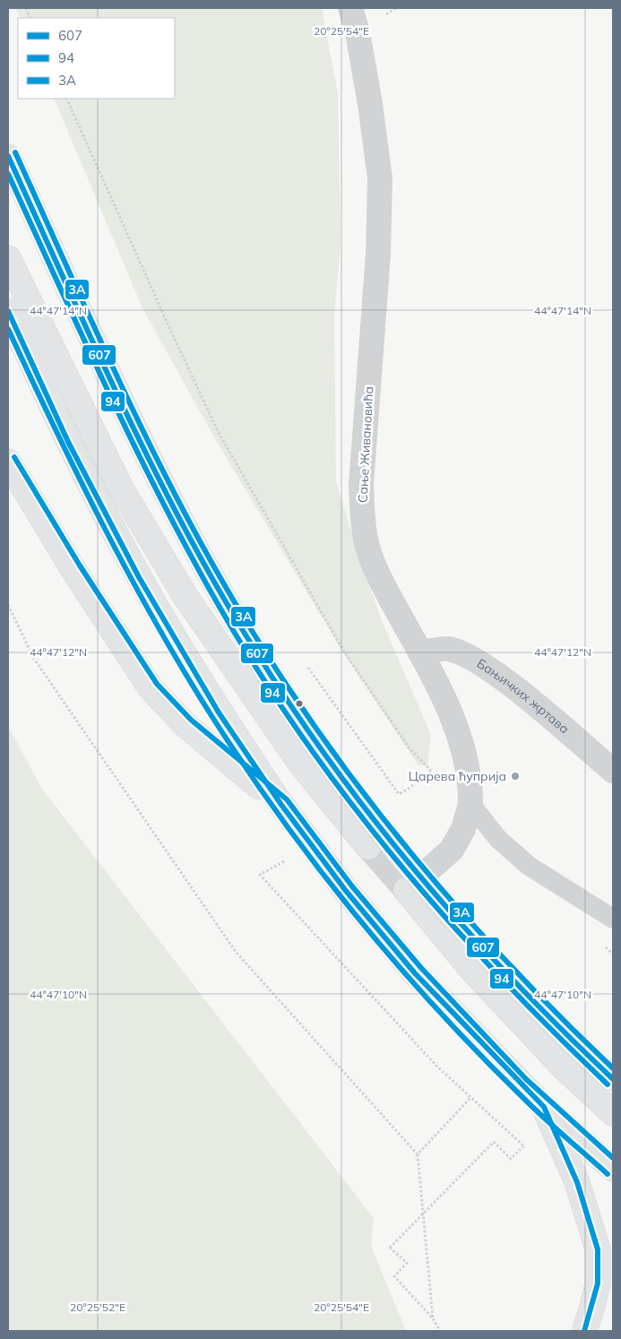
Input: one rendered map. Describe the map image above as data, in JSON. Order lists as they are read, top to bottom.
{
  "streets": {
    "street": ["Сање Живановића", "Бањичких жртава"]
  },
  "crossings": [
    ["Сање Живановића", "Бањичких жртава"]
  ],
  "places": ["Царева ћуприја"],
  "lines": ["transit line 3A", "transit line 607", "transit line 94"],
  "legend": ["607", "94", "3A"],
  "coordinates": [
    "20°25'54\"E",
    "44°47'14\"N",
    "44°47'12\"N",
    "44°47'10\"N",
    "20°25'52\"E"
  ]
}
